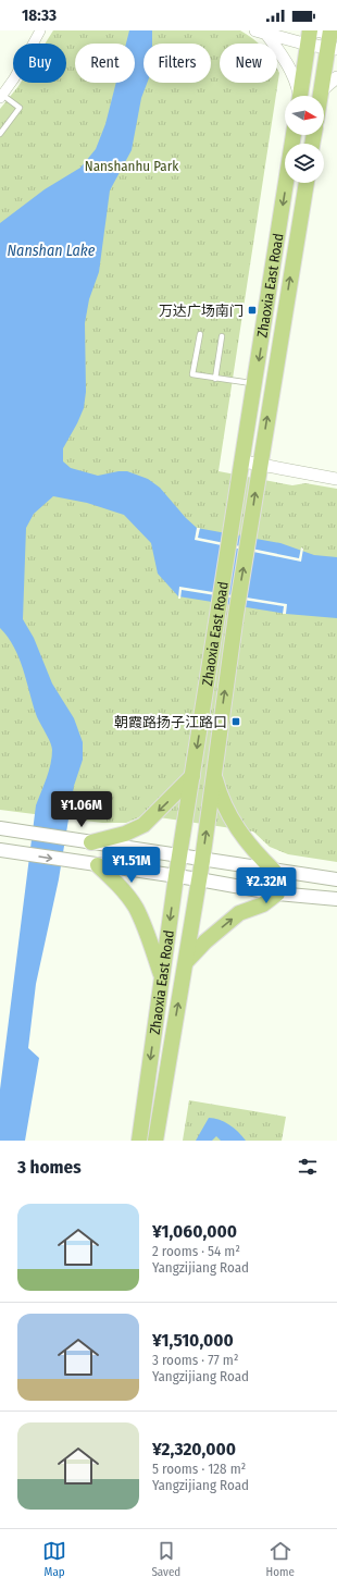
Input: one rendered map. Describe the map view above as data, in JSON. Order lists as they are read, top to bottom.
{
  "streets": {
    "main road": ["Zhaoxia East Road"]
  },
  "water": ["Nanshan Lake"],
  "parks": ["Nanshanhu Park"],
  "places": {
    "transit": ["万达广场南门", "朝霞路扬子江路口"]
  },
  "north": "right",
  "page": {
    "status": "18:33",
    "chip": [
      "Buy",
      "Rent",
      "Filters",
      "New"
    ],
    "price": ["¥1.06M", "¥1.51M", "¥2.32M"],
    "heading": "3 homes",
    "list": [
      {
        "name": "¥1,060,000",
        "note": "2 rooms · 54 m² · Yangzijiang Road"
      },
      {
        "name": "¥1,510,000",
        "note": "3 rooms · 77 m² · Yangzijiang Road"
      },
      {
        "name": "¥2,320,000",
        "note": "5 rooms · 128 m² · Yangzijiang Road"
      }
    ],
    "tabs": ["Map", "Saved", "Home"]
  }
}
